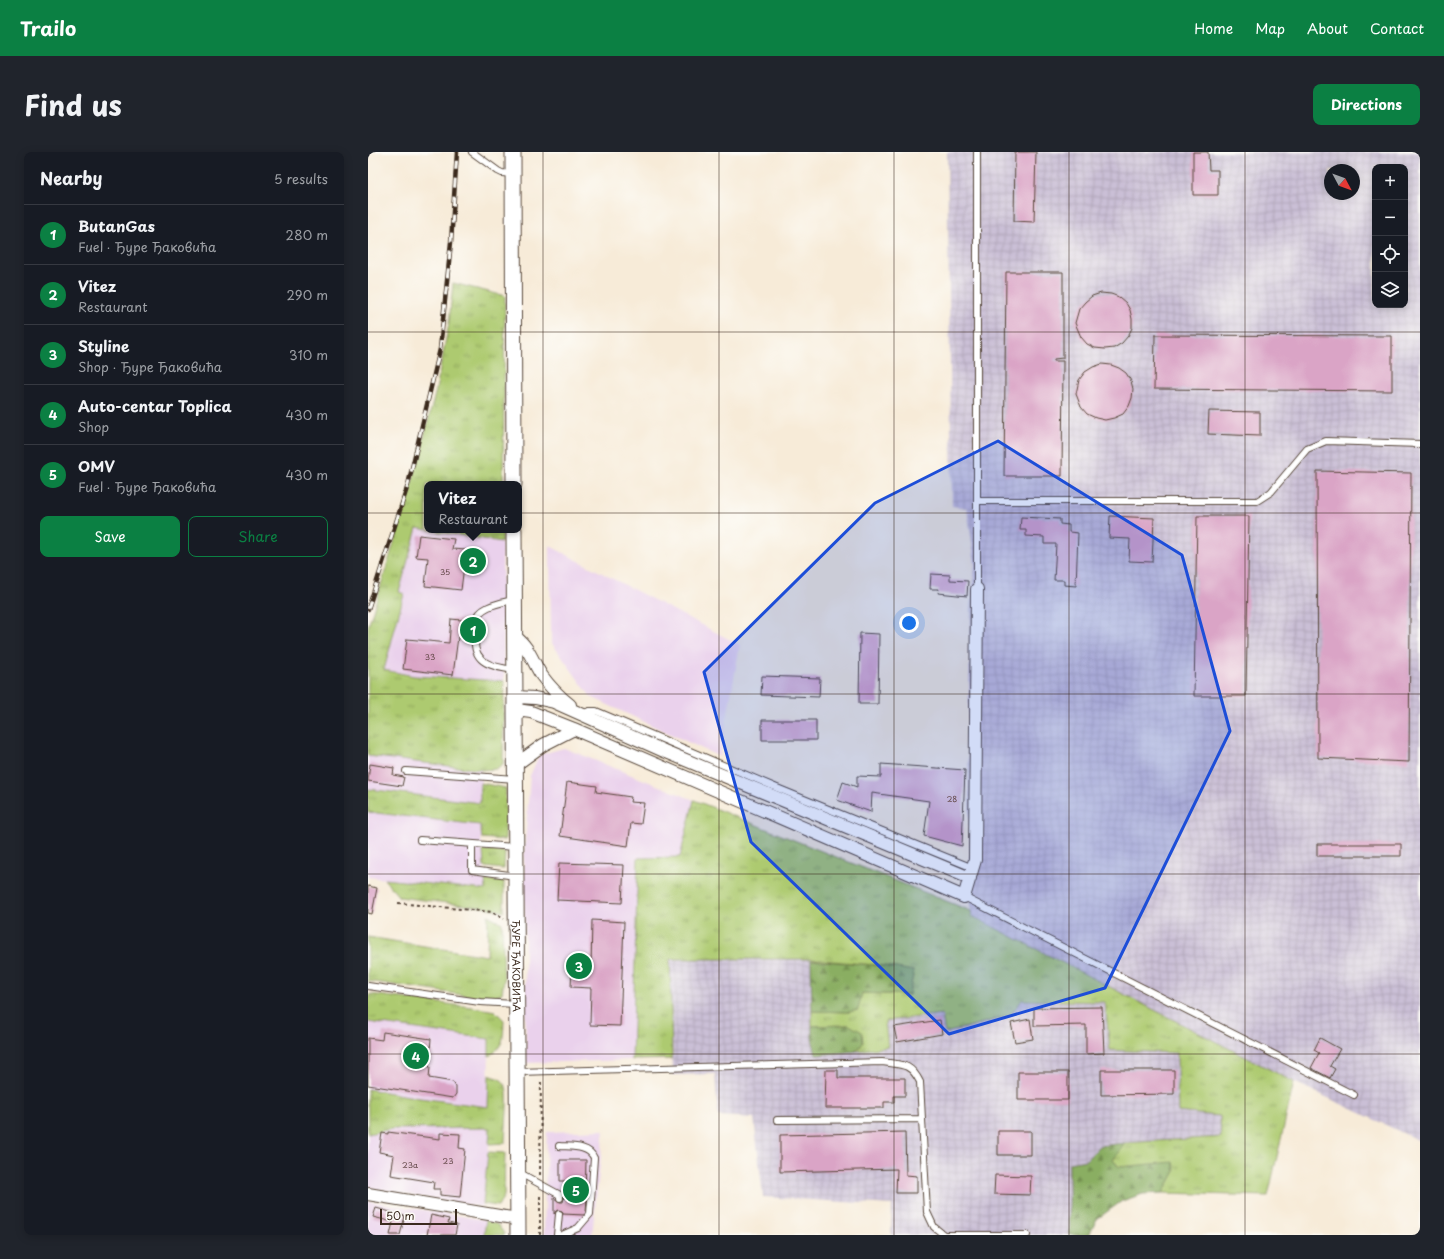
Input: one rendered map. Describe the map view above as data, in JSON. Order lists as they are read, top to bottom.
{
  "streets": {
    "street": ["ЂУРЕ ЂАКОВИЋА"]
  },
  "house_numbers": [
    "35",
    "33",
    "28",
    "23",
    "23a"
  ],
  "scale_bar": "50 m",
  "north": "bottom right",
  "page": {
    "header": "Trailo",
    "nav": [
      "Home",
      "Map",
      "About",
      "Contact"
    ],
    "title": "Find us",
    "buttons": [
      "Directions",
      ["Save", "Share"]
    ],
    "heading": ["Nearby", "5 results"],
    "map_buttons": ["+", "−"],
    "list": [
      {
        "mark": "1",
        "name": "ButanGas",
        "note": "Fuel · Ђуре Ђаковића",
        "value": "280 m"
      },
      {
        "mark": "2",
        "name": "Vitez",
        "note": "Restaurant",
        "value": "290 m"
      },
      {
        "mark": "3",
        "name": "Styline",
        "note": "Shop · Ђуре Ђаковића",
        "value": "310 m"
      },
      {
        "mark": "4",
        "name": "Auto-centar Toplica",
        "note": "Shop",
        "value": "430 m"
      },
      {
        "mark": "5",
        "name": "OMV",
        "note": "Fuel · Ђуре Ђаковића",
        "value": "430 m"
      }
    ],
    "popup": ["Vitez", "Restaurant"],
    "pins": [
      "2",
      "1",
      "3",
      "4",
      "5"
    ],
    "scale": "50 m"
  }
}
